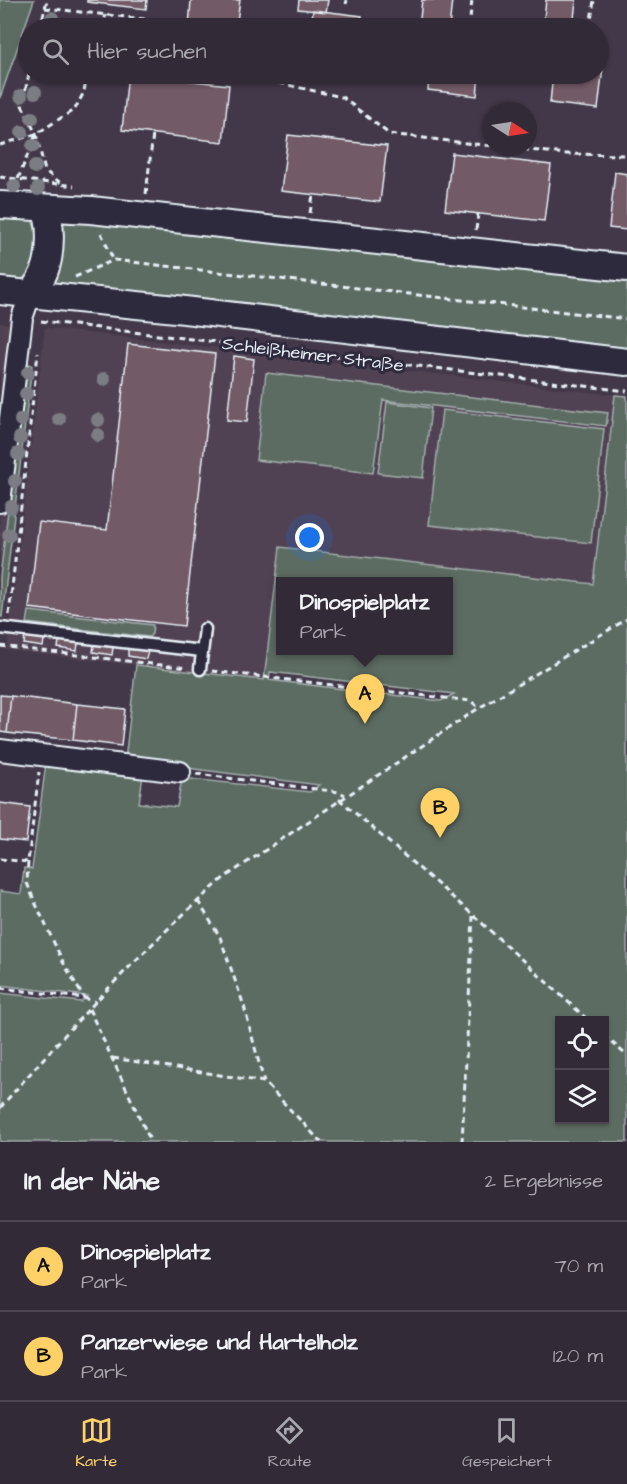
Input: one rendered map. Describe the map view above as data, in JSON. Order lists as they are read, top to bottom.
{
  "streets": {
    "street": ["Schleißheimer Straße"]
  },
  "north": "right",
  "page": {
    "search": "Hier suchen",
    "popup": ["Dinospielplatz", "Park"],
    "pins": ["A", "B"],
    "heading": ["In der Nähe", "2 Ergebnisse"],
    "list": [
      {
        "mark": "A",
        "name": "Dinospielplatz",
        "note": "Park",
        "value": "70 m"
      },
      {
        "mark": "B",
        "name": "Panzerwiese und Hartelholz",
        "note": "Park",
        "value": "120 m"
      }
    ],
    "nav": ["Karte", "Route", "Gespeichert"]
  }
}
